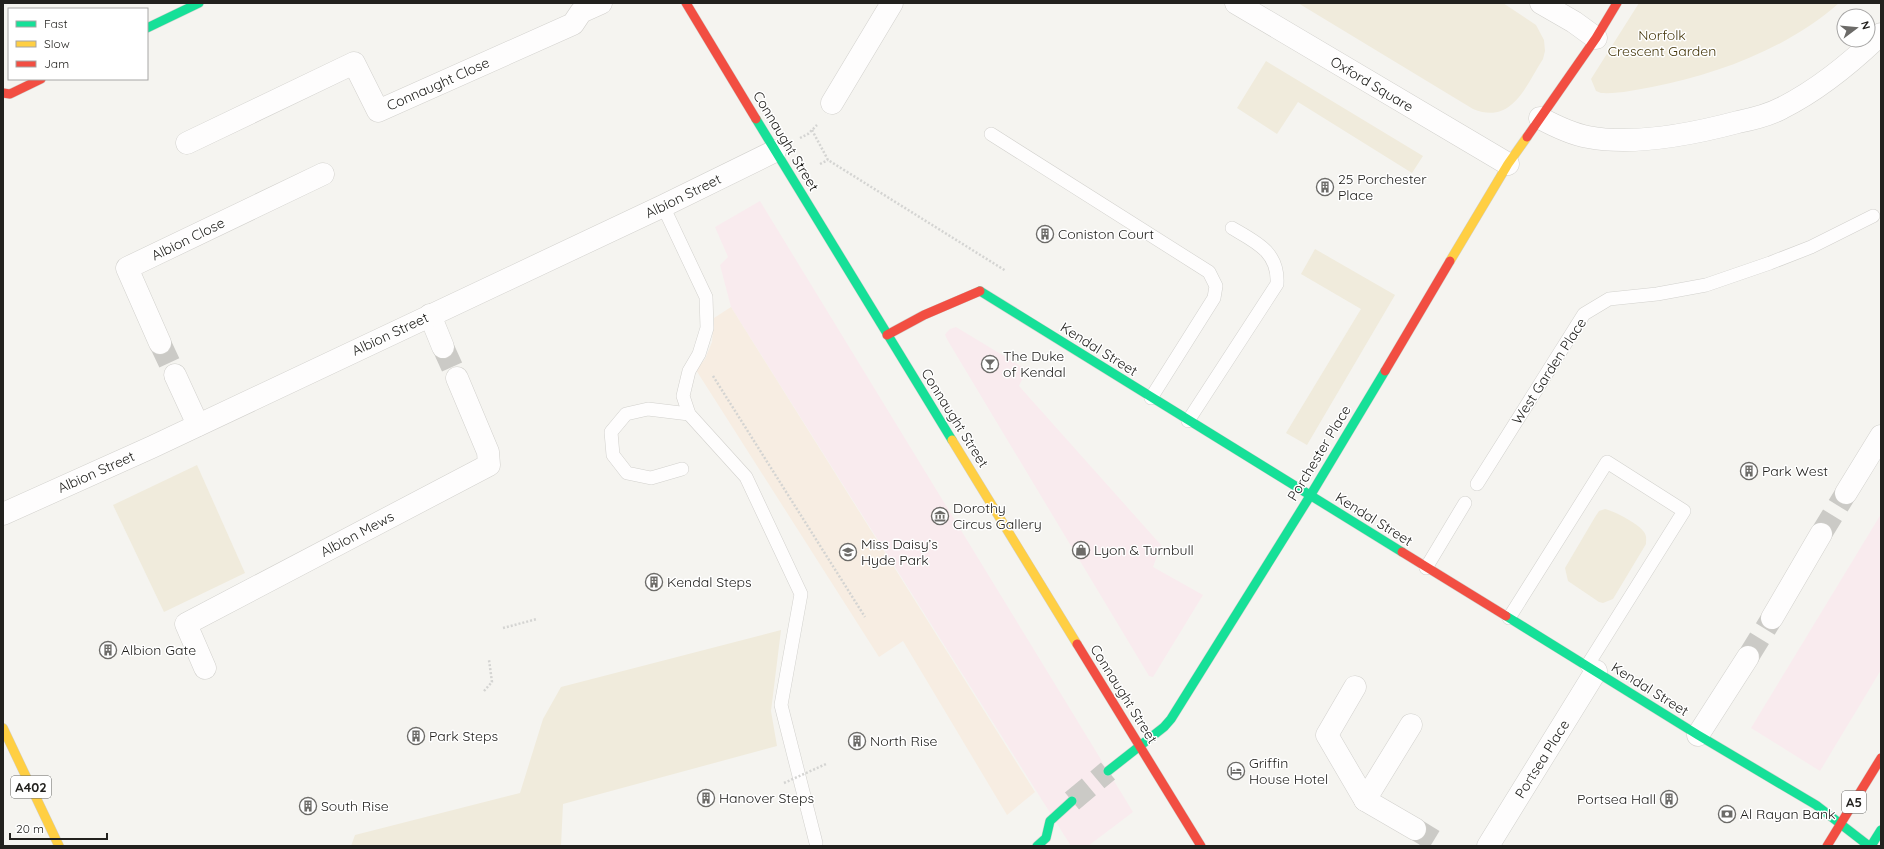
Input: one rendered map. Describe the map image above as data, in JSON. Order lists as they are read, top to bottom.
{
  "streets": {
    "main road": [
      "Connaught Street",
      "Kendal Street",
      "Porchester Place",
      "A402",
      "A5"
    ],
    "street": [
      "Connaught Close",
      "Oxford Square",
      "Albion Street",
      "Albion Close",
      "Albion Mews",
      "Portsea Place"
    ],
    "lane": ["West Garden Place"]
  },
  "crossings": [
    ["Oxford Square", "Porchester Place"],
    ["Connaught Street", "Albion Street"],
    ["Connaught Street", "Kendal Street"],
    ["Connaught Street", "Porchester Place"],
    ["Kendal Street", "Porchester Place"],
    ["Kendal Street", "Portsea Place"],
    ["Kendal Street", "A5"]
  ],
  "parks": ["Norfolk Crescent Garden"],
  "places": {
    "building": [
      "25 Porchester Place",
      "Coniston Court",
      "Park West",
      "Kendal Steps",
      "Albion Gate",
      "Park Steps",
      "North Rise",
      "Hanover Steps",
      "Portsea Hall",
      "South Rise"
    ],
    "bar": ["The Duke of Kendal"],
    "museum": ["Dorothy Circus Gallery"],
    "shop": ["Lyon & Turnbull"],
    "school or university": ["Miss Daisy’s Hyde Park"],
    "hotel": ["Griffin House Hotel"],
    "bank": ["Al Rayan Bank"]
  },
  "legend": ["Fast", "Slow", "Jam"],
  "scale_bar": "20 m",
  "north": "right"
}
